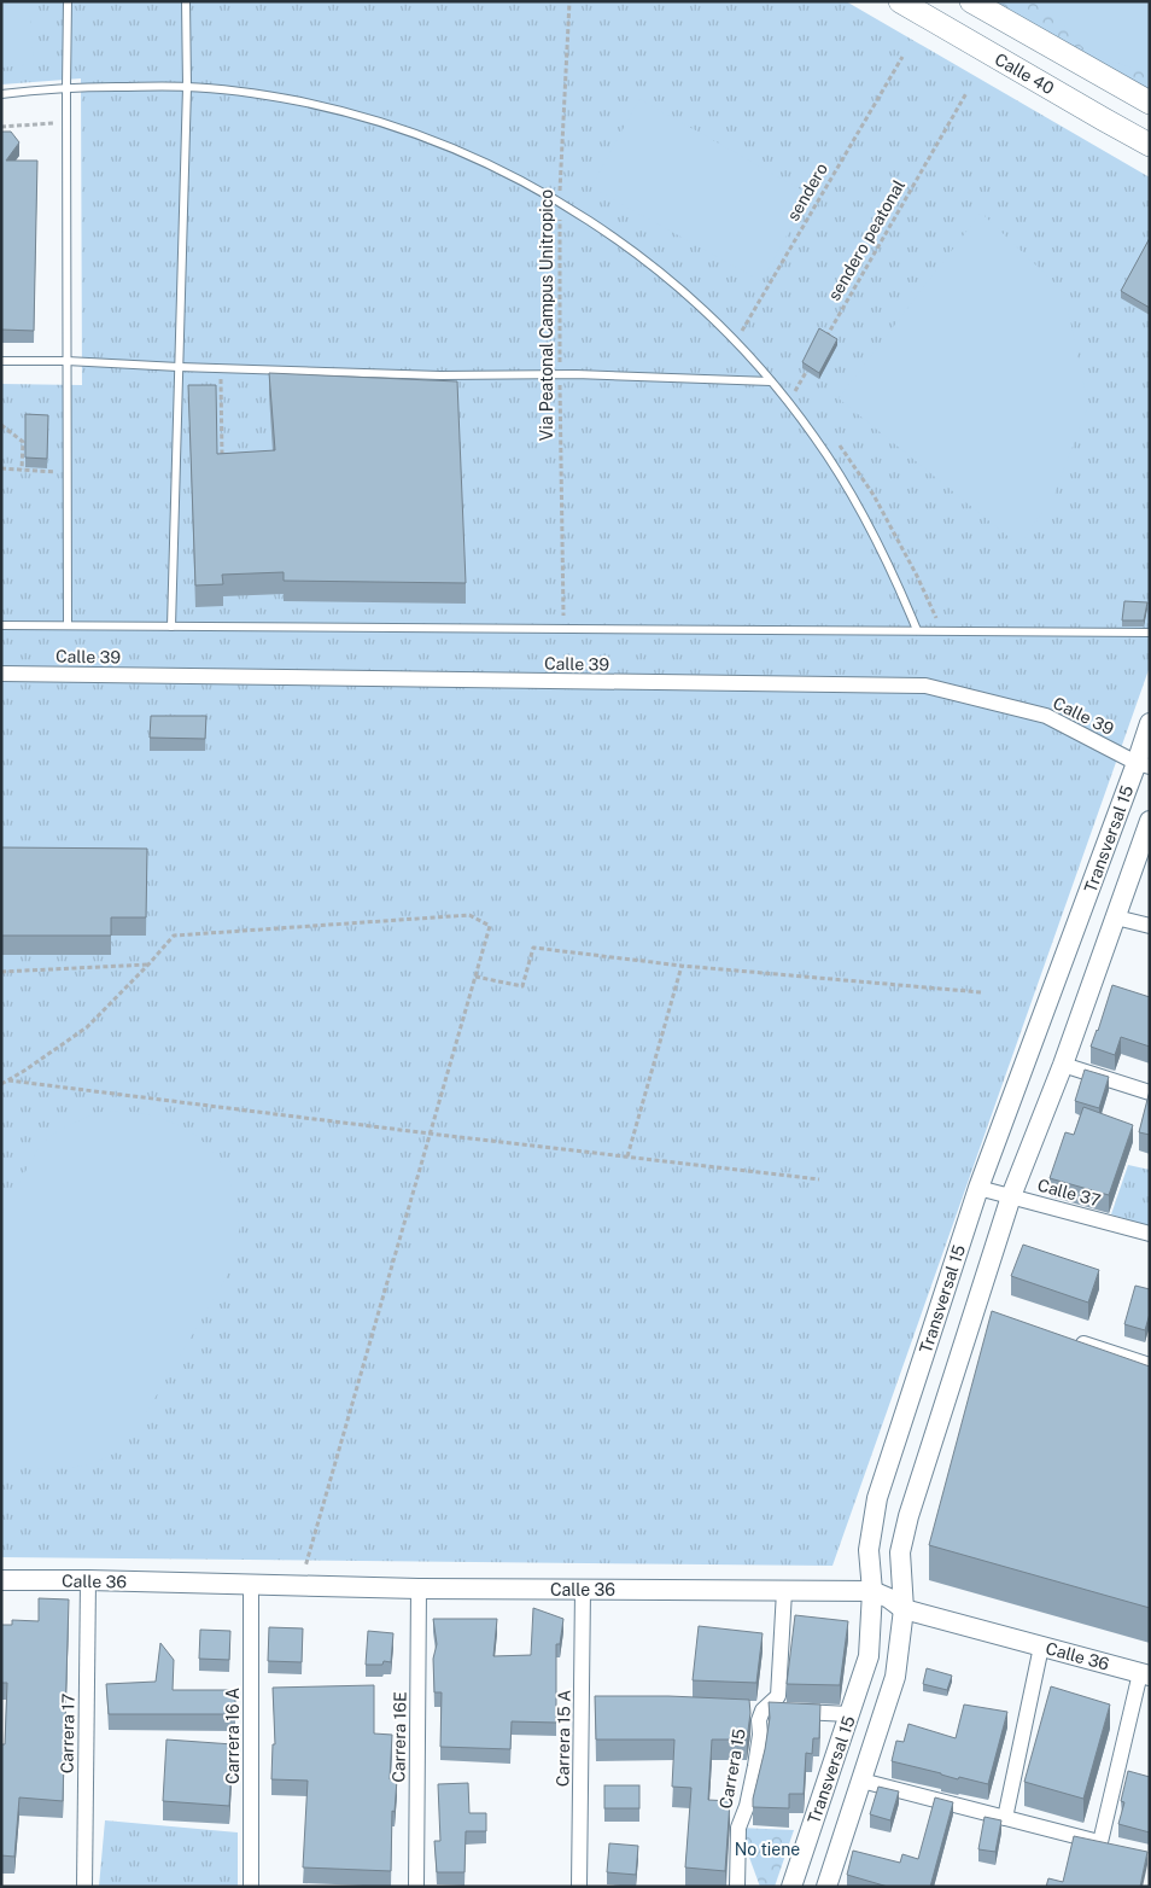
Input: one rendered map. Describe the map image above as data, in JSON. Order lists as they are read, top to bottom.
{
  "streets": {
    "main road": ["Calle 40"],
    "street": [
      "Calle 39",
      "Transversal 15",
      "Calle 37",
      "Calle 36",
      "Carrera 17",
      "Carrera 16 A",
      "Carrera 16E",
      "Carrera 15 A",
      "Carrera 15"
    ],
    "path": ["sendero", "sendero peatonal", "Via Peatonal Campus Unitropico"]
  },
  "crossings": [
    ["Calle 39", "Transversal 15"],
    ["Transversal 15", "Calle 37"],
    ["Transversal 15", "Calle 36"],
    ["Calle 36", "Carrera 17"],
    ["Calle 36", "Carrera 16 A"],
    ["Calle 36", "Carrera 16E"],
    ["Calle 36", "Carrera 15 A"],
    ["Calle 36", "Carrera 15"]
  ],
  "parks": ["No tiene"]
}
